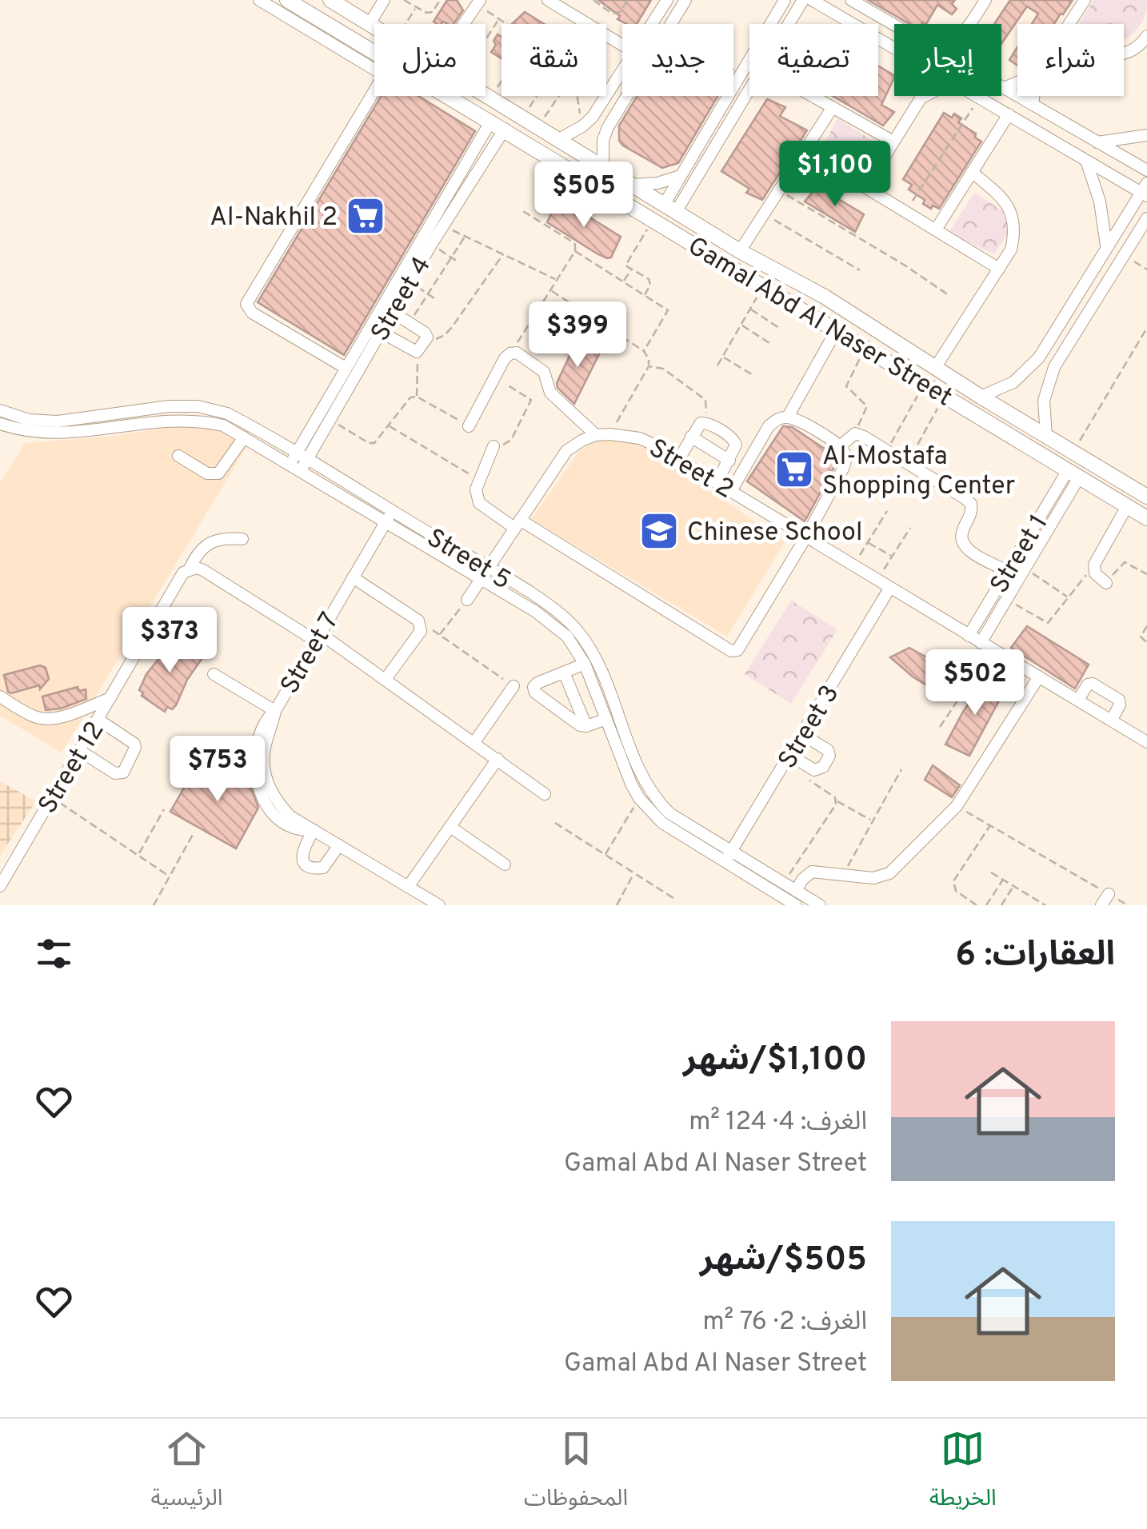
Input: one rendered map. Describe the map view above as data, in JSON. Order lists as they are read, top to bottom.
{
  "streets": {
    "main road": ["Gamal Abd Al Naser Street"],
    "street": [
      "Street 4",
      "Street 2",
      "Street 1",
      "Street 5",
      "Street 7",
      "Street 3",
      "Street 12"
    ]
  },
  "crossings": [
    ["Street 4", "Gamal Abd Al Naser Street"],
    ["Street 4", "Street 5"],
    ["Gamal Abd Al Naser Street", "Street 1"],
    ["Street 2", "Street 1"],
    ["Street 2", "Street 5"],
    ["Street 2", "Street 3"],
    ["Street 5", "Street 7"],
    ["Street 5", "Street 3"]
  ],
  "places": {
    "supermarket": ["Al-Nakhil 2", "Al-Mostafa Shopping Center"],
    "school or university": ["Chinese School"]
  },
  "page": {
    "chip": [
      "شراء",
      "إيجار",
      "تصفية",
      "جديد",
      "شقة",
      "منزل"
    ],
    "price": [
      "$1,100",
      "$505",
      "$399",
      "$373",
      "$502",
      "$753"
    ],
    "heading": "العقارات: 6",
    "list": [
      {
        "name": "$1,100/شهر",
        "note": "الغرف: 4 · 124 m² · Gamal Abd Al Naser Street"
      },
      {
        "name": "$505/شهر",
        "note": "الغرف: 2 · 76 m² · Gamal Abd Al Naser Street"
      }
    ],
    "tabs": ["الخريطة", "المحفوظات", "الرئيسية"]
  }
}
